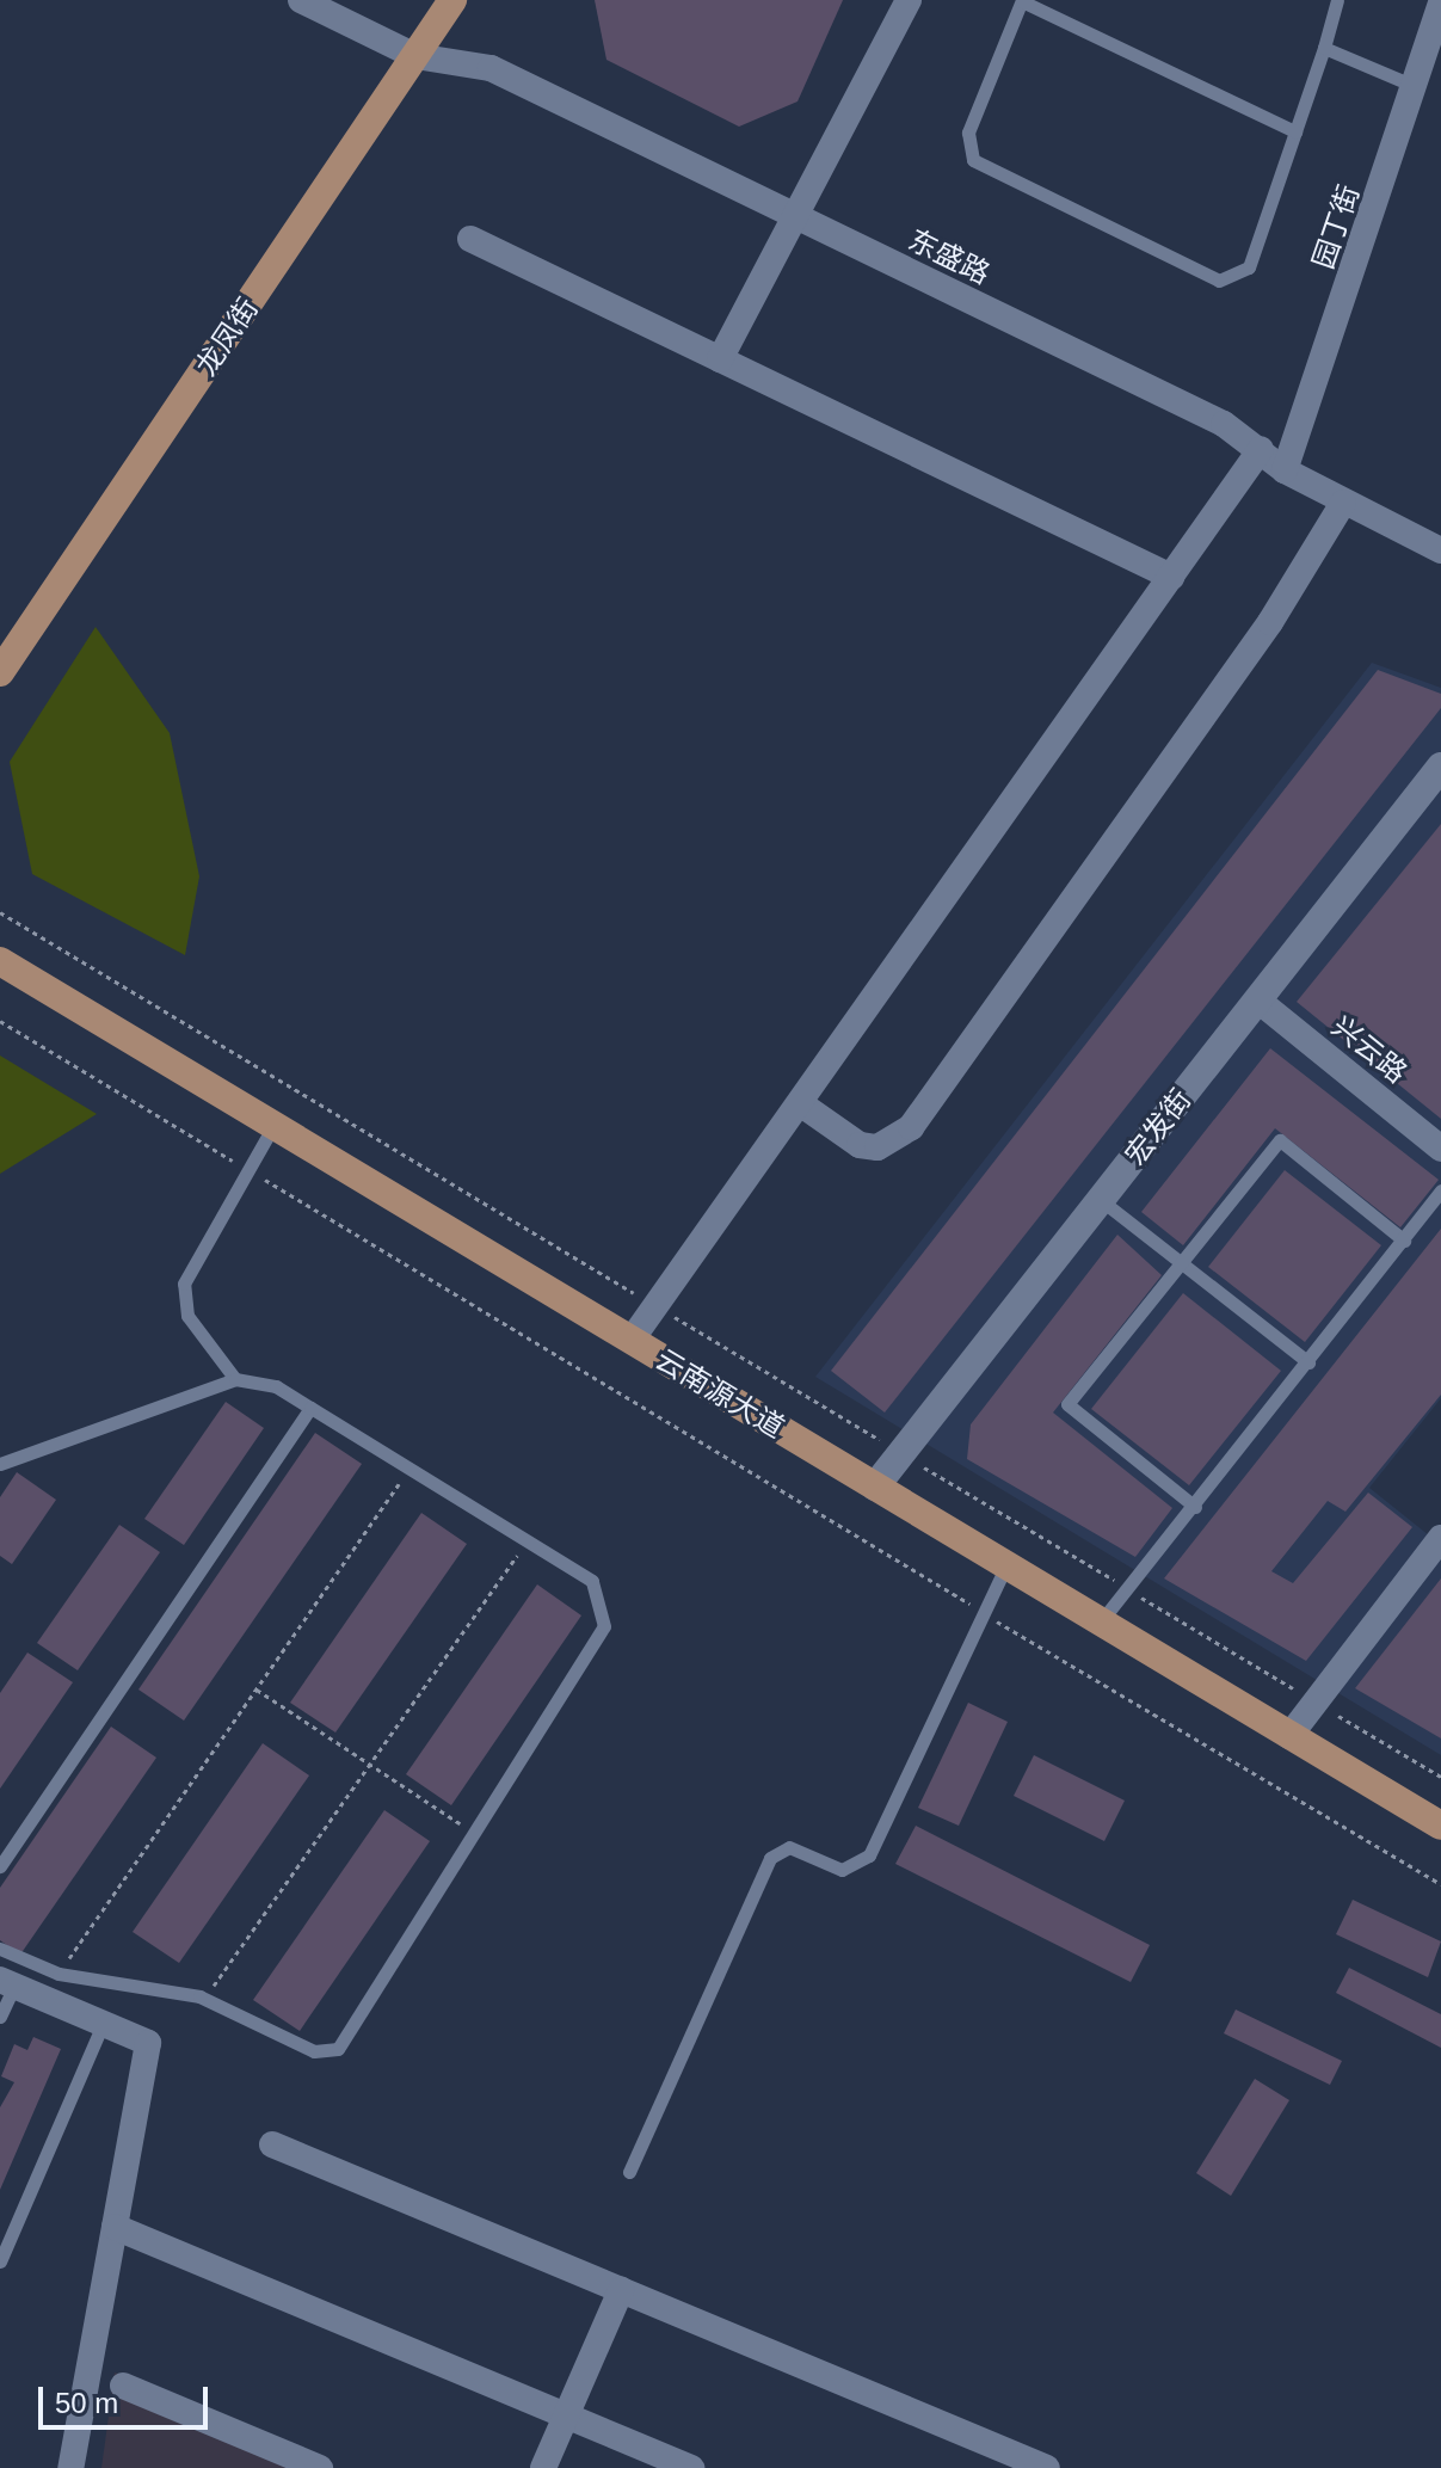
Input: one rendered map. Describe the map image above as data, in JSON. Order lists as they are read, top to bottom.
{
  "streets": {
    "main road": ["龙凤街", "云南源大道"],
    "street": [
      "园丁街",
      "东盛路",
      "兴云路",
      "宏发街"
    ]
  },
  "crossings": [
    ["园丁街", "东盛路"],
    ["东盛路", "龙凤街"],
    ["兴云路", "宏发街"],
    ["宏发街", "云南源大道"]
  ],
  "scale_bar": "50 m"
}
